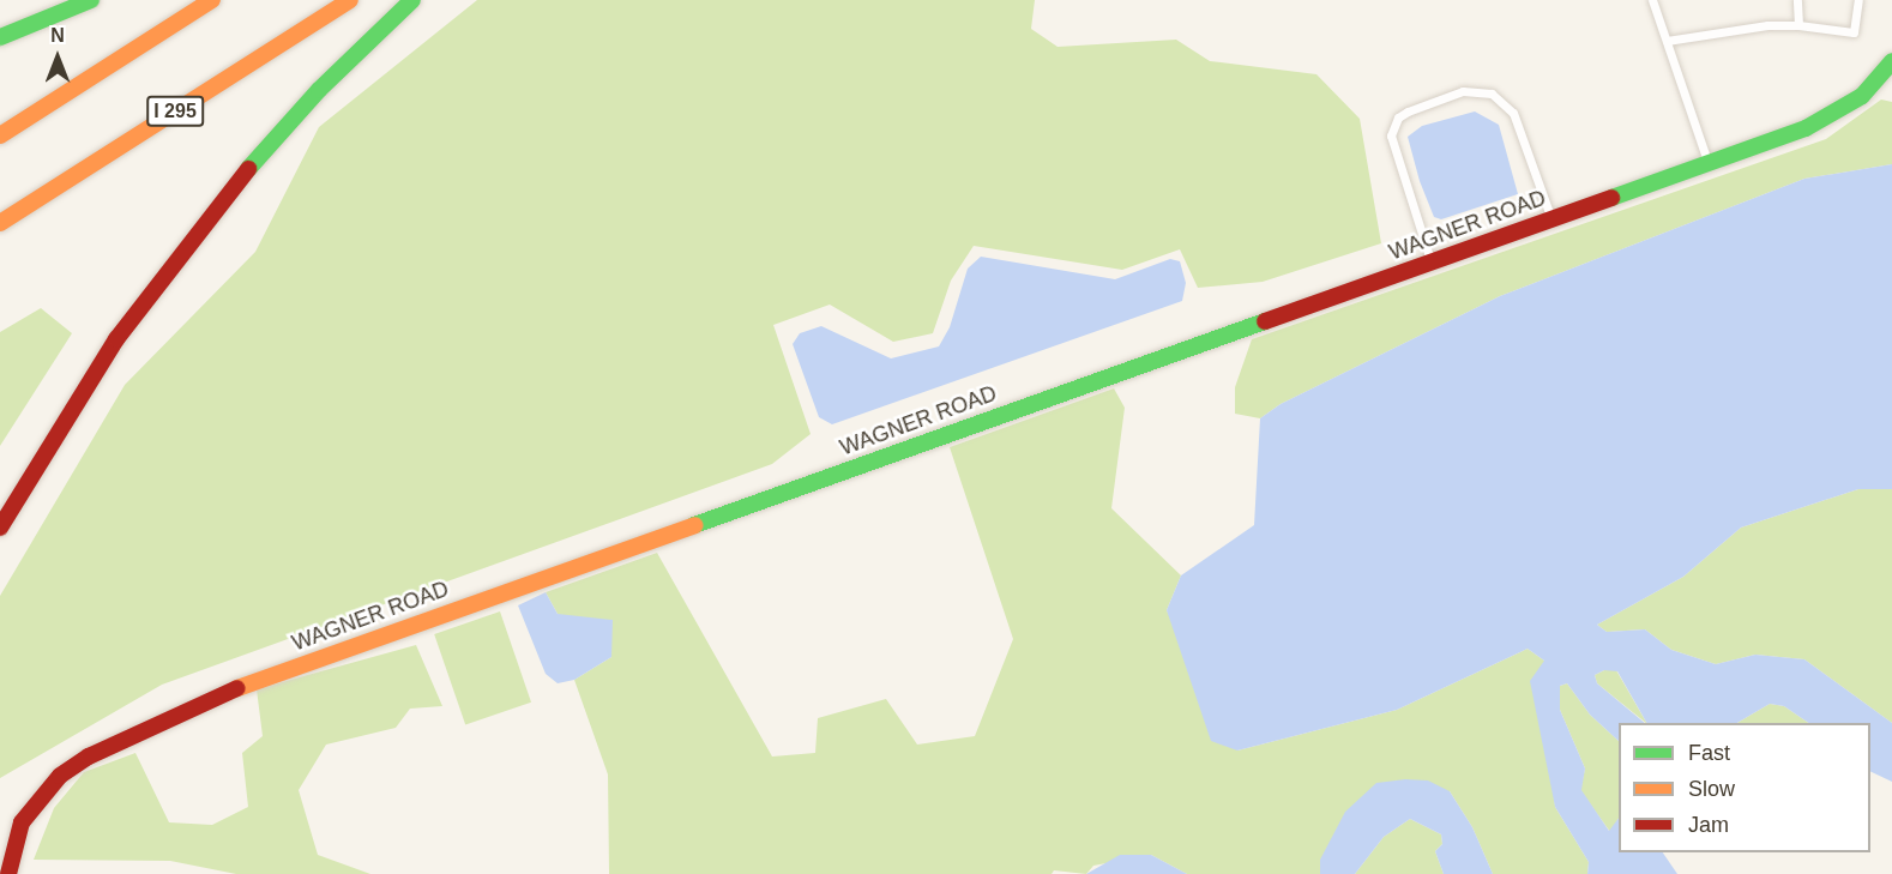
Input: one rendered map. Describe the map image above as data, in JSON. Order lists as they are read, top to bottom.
{
  "streets": {
    "main road": ["I 295", "WAGNER ROAD"]
  },
  "legend": ["Fast", "Slow", "Jam"],
  "north": "top"
}
